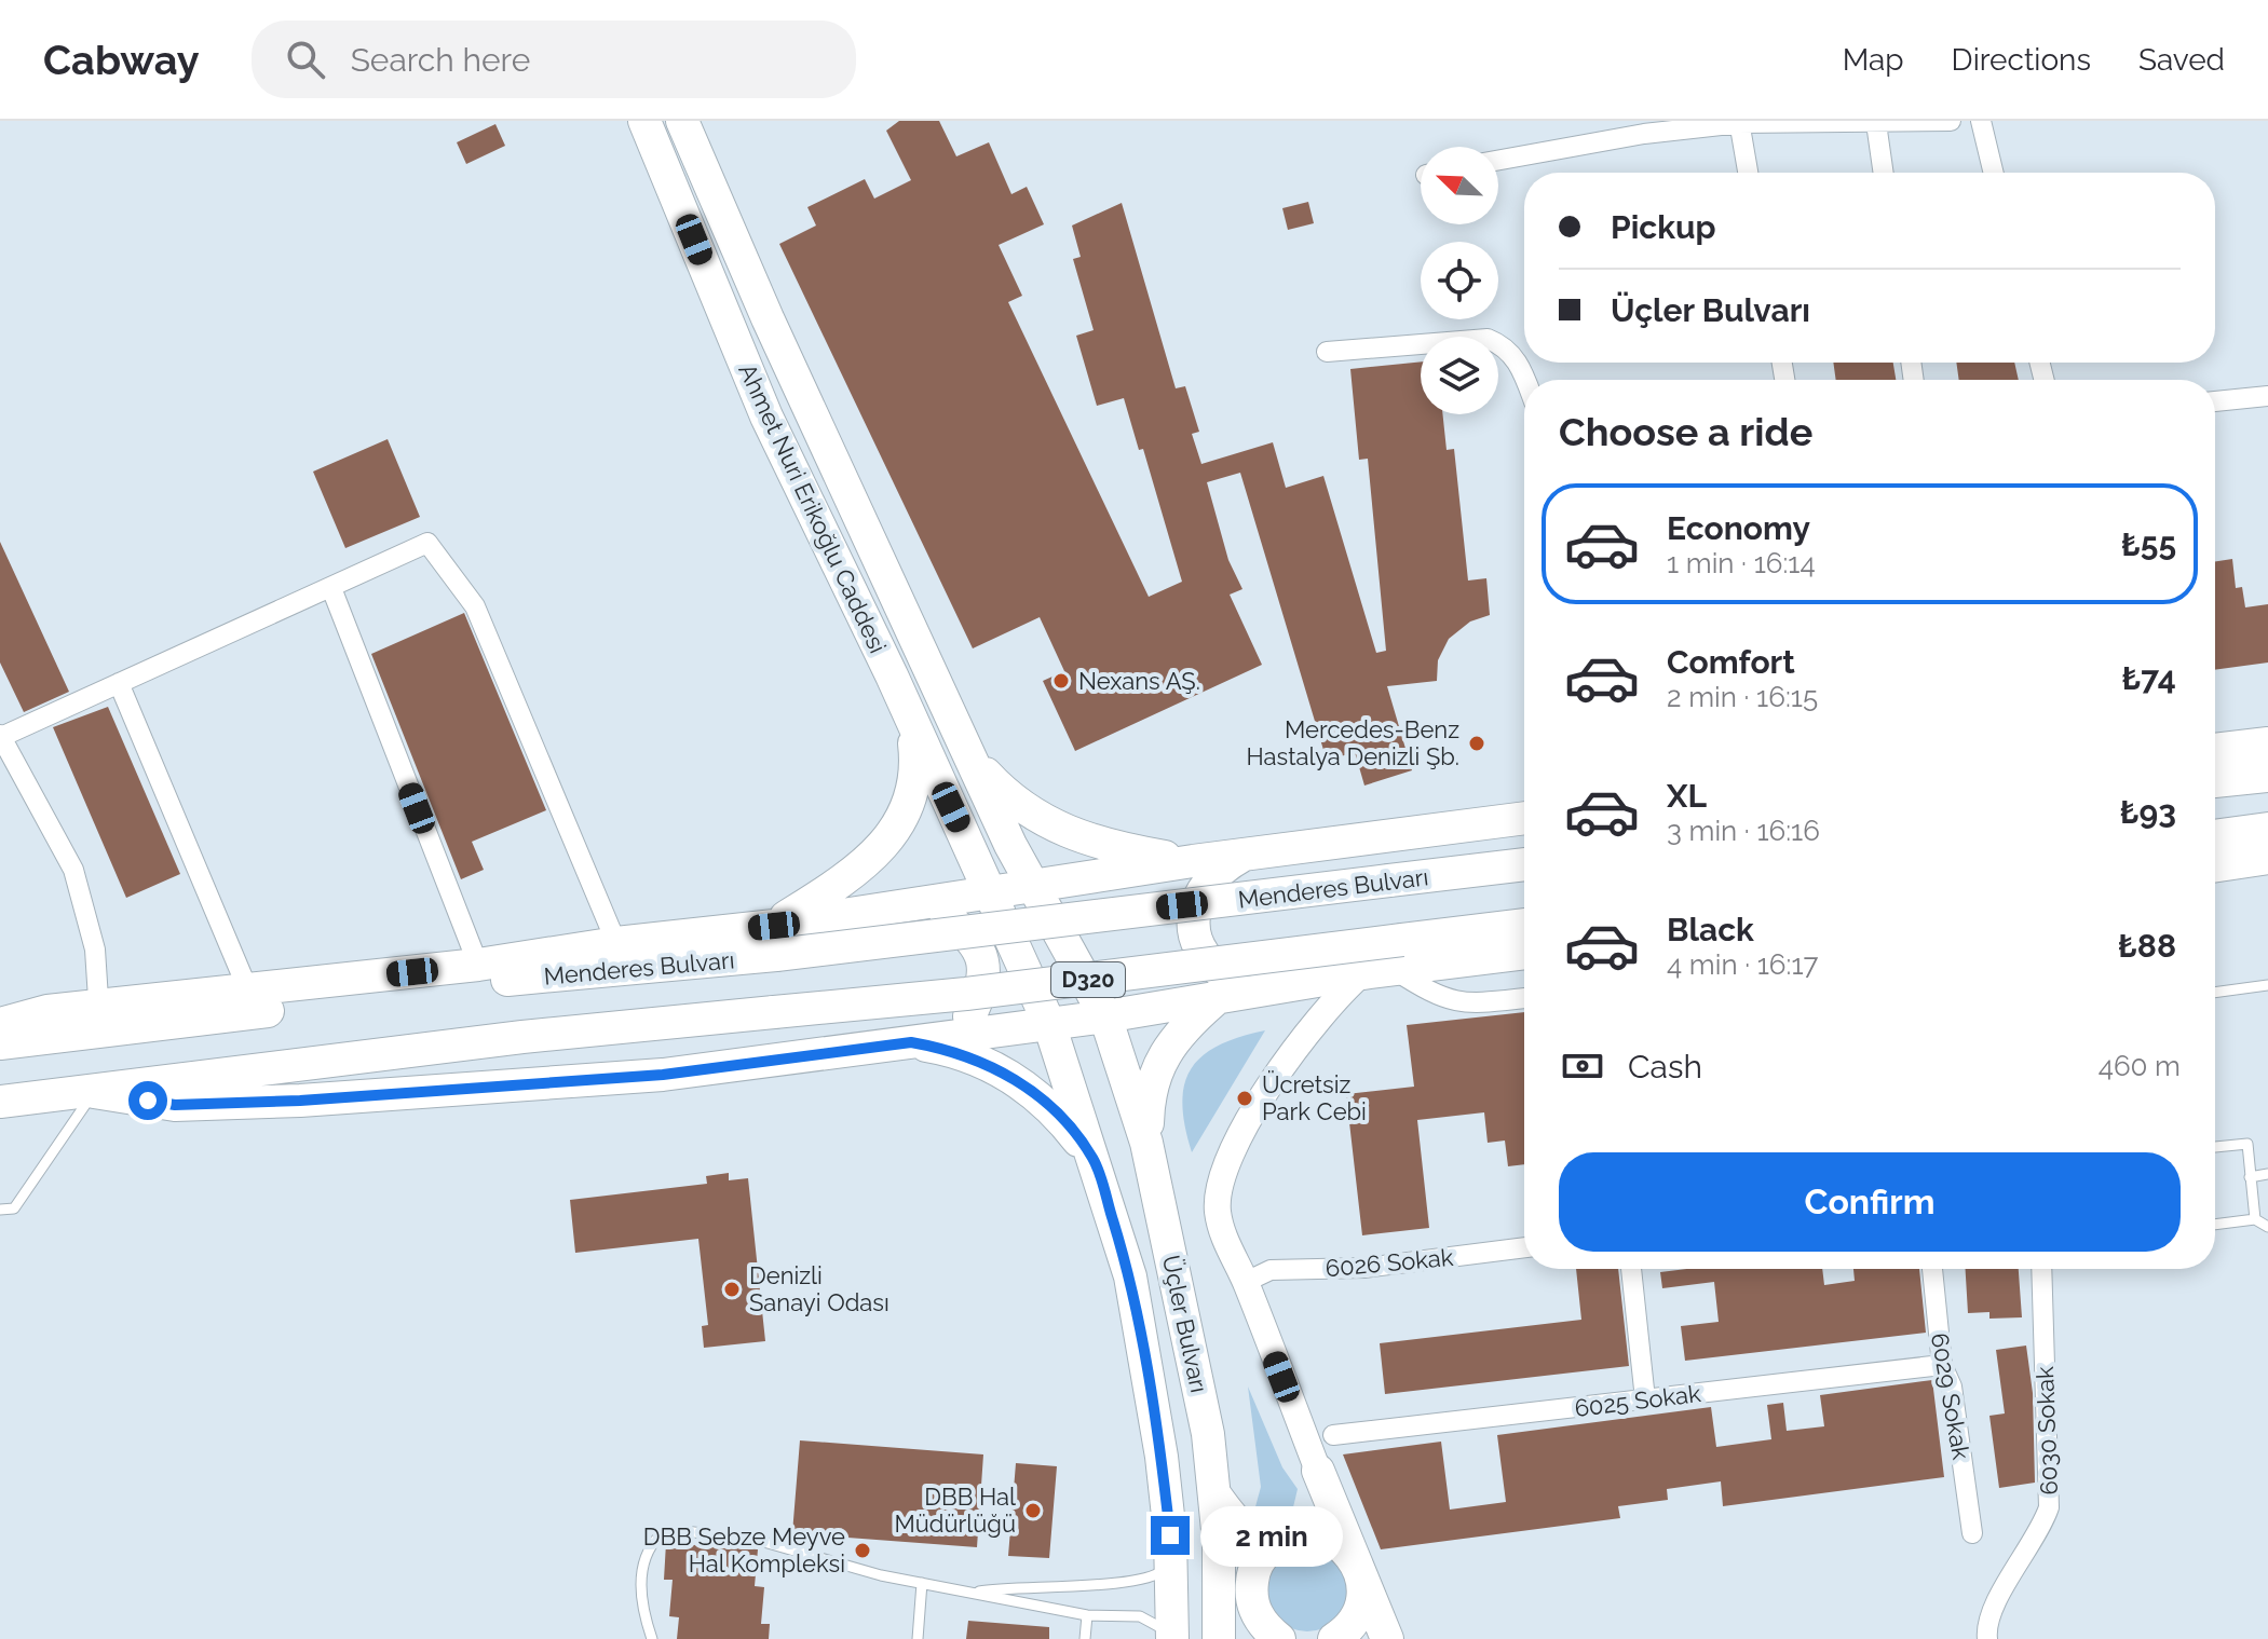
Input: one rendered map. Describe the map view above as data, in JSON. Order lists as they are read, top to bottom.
{
  "streets": {
    "main road": [
      "Ahmet Nuri Erikoğlu Caddesi",
      "Menderes Bulvarı",
      "D320",
      "Üçler Bulvarı"
    ],
    "street": [
      "6026 Sokak",
      "6029 Sokak",
      "6025 Sokak",
      "6030 Sokak"
    ]
  },
  "crossings": [
    ["Ahmet Nuri Erikoğlu Caddesi", "Üçler Bulvarı"],
    ["6029 Sokak", "6025 Sokak"]
  ],
  "places": [
    "Nexans AŞ.",
    "Mercedes-Benz Hastalya Denizli Şb.",
    "Ücretsiz Park Cebi",
    "Denizli Sanayi Odası",
    "DBB Hal Müdürlüğü",
    "DBB Sebze Meyve Hal Kompleksi"
  ],
  "north": "top left",
  "page": {
    "header": "Cabway",
    "search": "Search here",
    "nav": ["Map", "Directions", "Saved"],
    "banner": ["Pickup", "Üçler Bulvarı"],
    "heading": "Choose a ride",
    "list": [
      {
        "name": "Economy",
        "note": "1 min · 16:14",
        "value": "₺55"
      },
      {
        "name": "Comfort",
        "note": "2 min · 16:15",
        "value": "₺74"
      },
      {
        "name": "XL",
        "note": "3 min · 16:16",
        "value": "₺93"
      },
      {
        "name": "Black",
        "note": "4 min · 16:17",
        "value": "₺88"
      }
    ],
    "pay": ["Cash", "460 m"],
    "buttons": "Confirm",
    "bubble": "2 min"
  }
}
